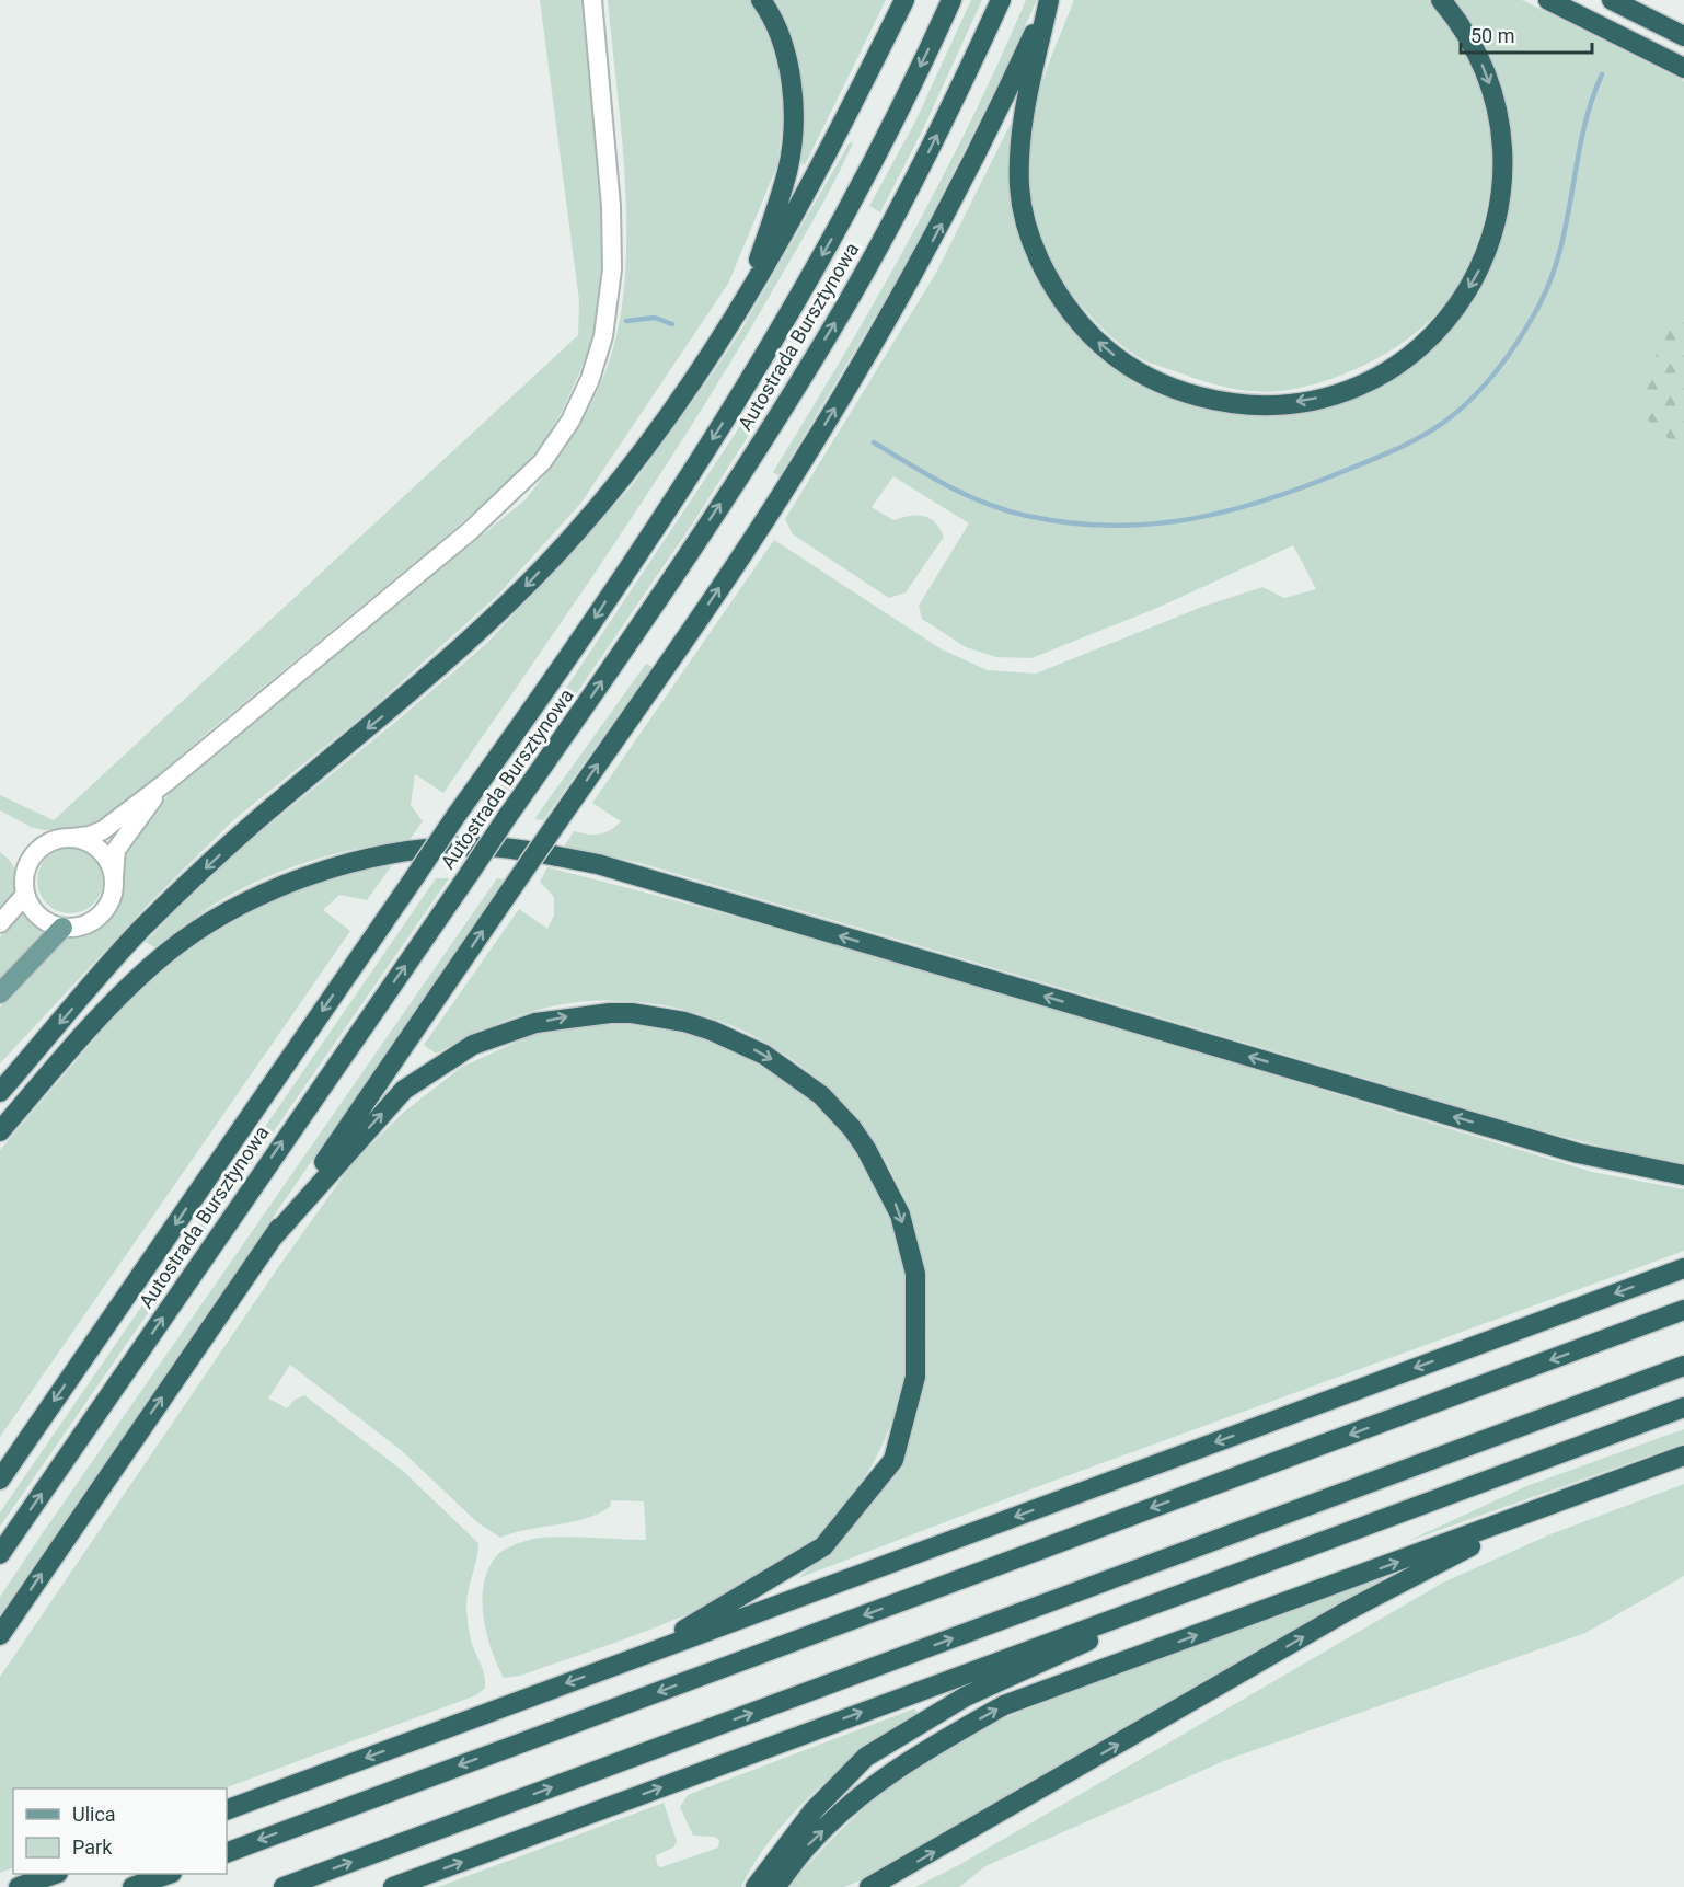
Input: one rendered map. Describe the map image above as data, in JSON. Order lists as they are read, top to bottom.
{
  "streets": {
    "highway": ["Autostrada Bursztynowa"]
  },
  "legend": ["Ulica", "Park"],
  "scale_bar": "50 m"
}
